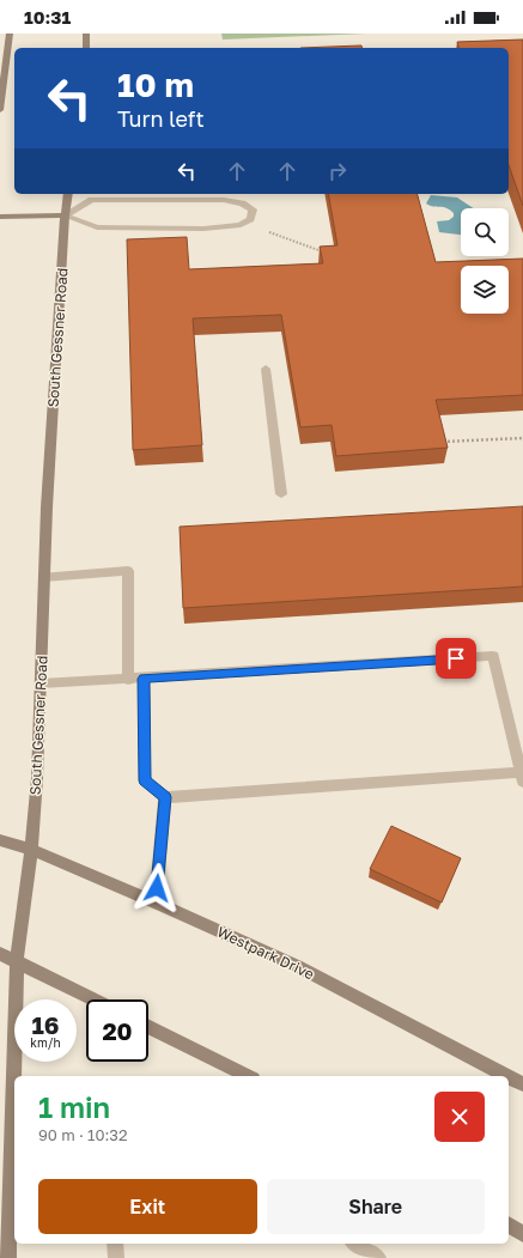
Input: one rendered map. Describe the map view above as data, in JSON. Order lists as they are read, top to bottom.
{
  "streets": {
    "main road": ["South Gessner Road", "Westpark Drive"]
  },
  "crossings": [
    ["South Gessner Road", "Westpark Drive"]
  ],
  "page": {
    "status": "10:31",
    "turn": ["10 m", "Turn left"],
    "speed": "16 km/h",
    "limit": "20",
    "heading": ["1 min", "90 m · 10:32"],
    "buttons": ["Exit", "Share"]
  }
}
